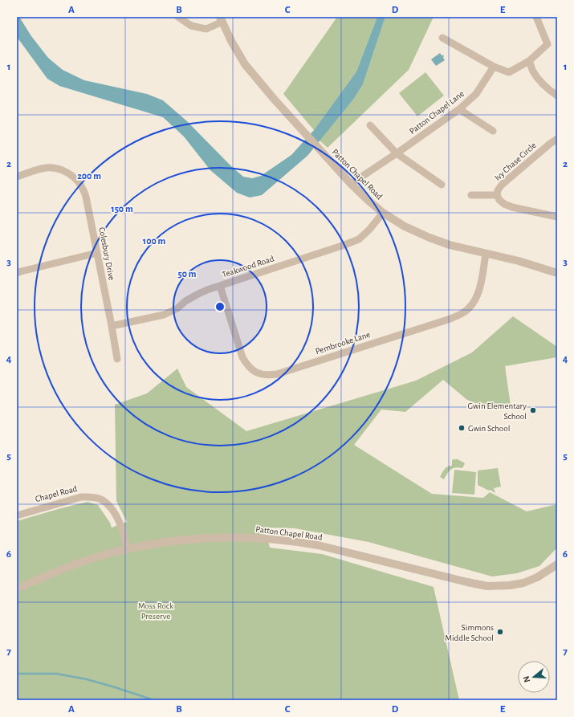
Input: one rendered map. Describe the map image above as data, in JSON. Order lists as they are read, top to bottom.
{
  "streets": {
    "street": [
      "Patton Chapel Lane",
      "Ivy Chase Circle",
      "Patton Chapel Road",
      "Colesbury Drive",
      "Teakwood Road",
      "Pembrooke Lane",
      "Chapel Road"
    ]
  },
  "crossings": [
    ["Patton Chapel Lane", "Patton Chapel Road"],
    ["Patton Chapel Road", "Teakwood Road"],
    ["Patton Chapel Road", "Pembrooke Lane"],
    ["Patton Chapel Road", "Chapel Road"],
    ["Colesbury Drive", "Teakwood Road"],
    ["Teakwood Road", "Pembrooke Lane"]
  ],
  "parks": ["Moss Rock Preserve"],
  "places": ["Gwin Elementary School", "Gwin School", "Simmons Middle School"],
  "north": "left",
  "grid": {
    "columns": [
      "A",
      "B",
      "C",
      "D",
      "E"
    ],
    "rows": [
      "1",
      "2",
      "3",
      "4",
      "5",
      "6",
      "7"
    ]
  },
  "rings": [
    "200 m",
    "150 m",
    "100 m",
    "50 m"
  ]
}
